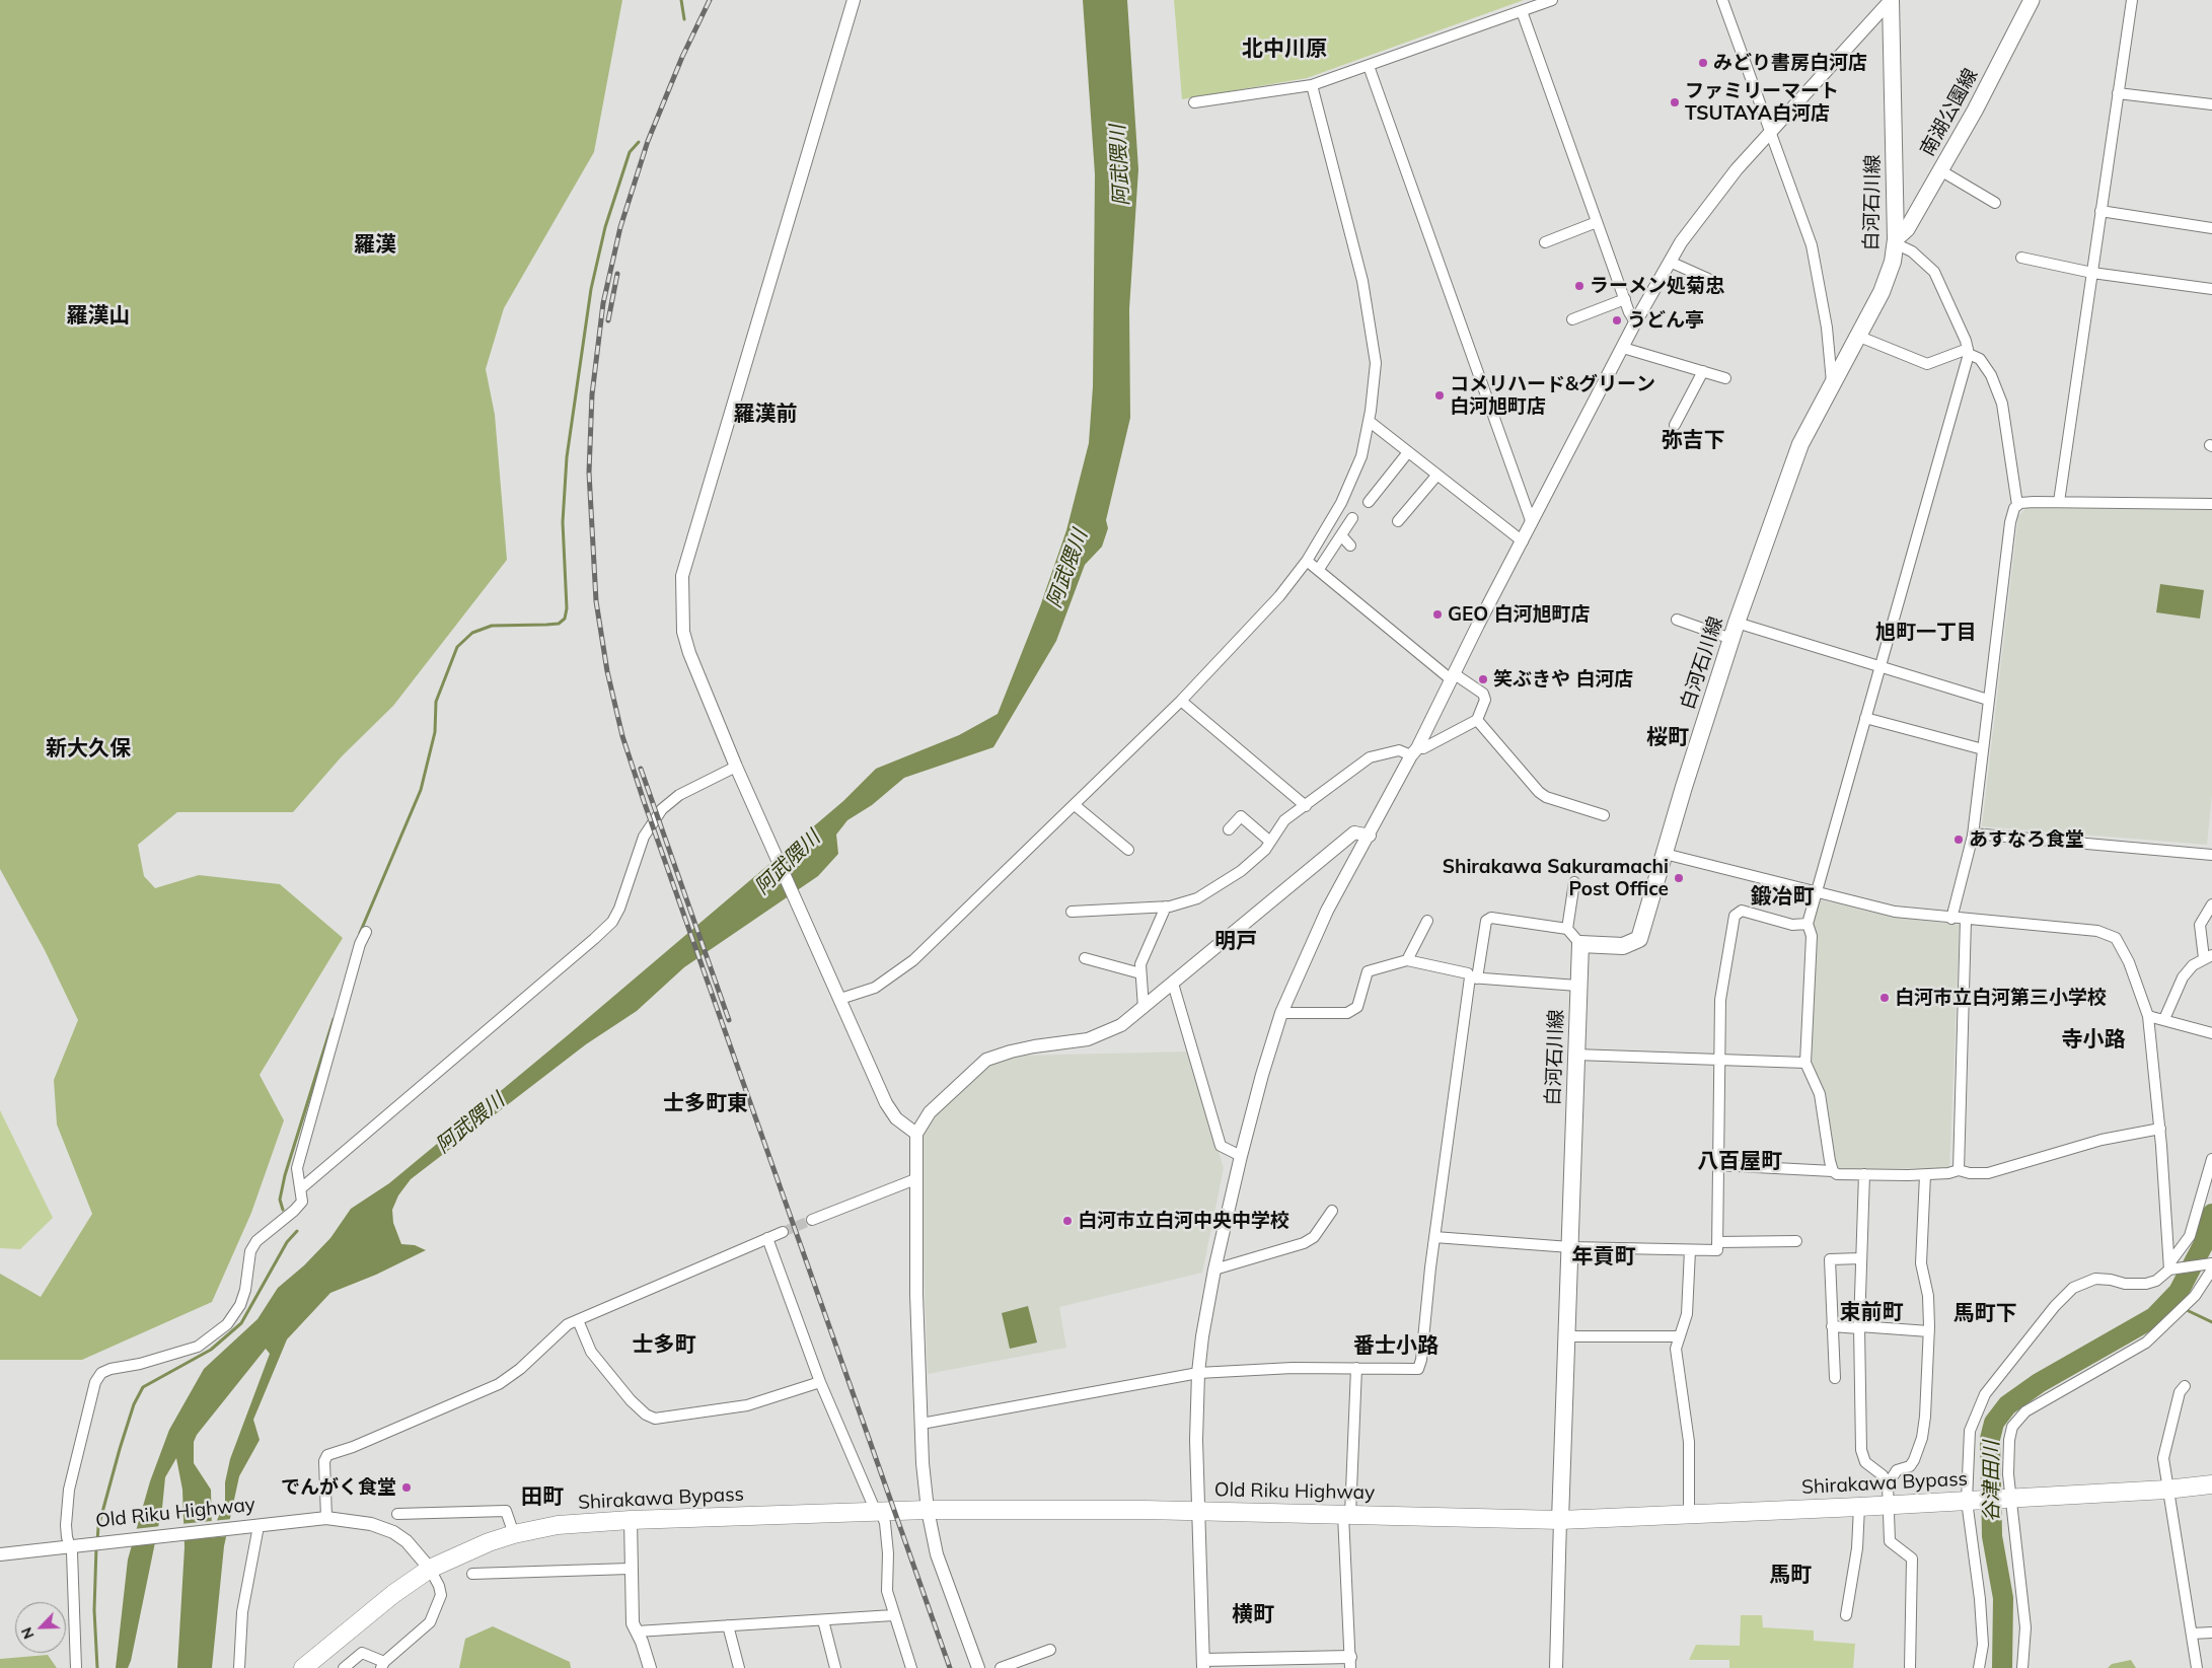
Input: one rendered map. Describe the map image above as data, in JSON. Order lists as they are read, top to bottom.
{
  "streets": {
    "highway": ["Shirakawa Bypass", "Old Riku Highway"],
    "main road": ["南湖公園線", "白河石川線"]
  },
  "crossings": [
    ["南湖公園線", "白河石川線"],
    ["白河石川線", "Shirakawa Bypass"],
    ["白河石川線", "Old Riku Highway"],
    ["Shirakawa Bypass", "Old Riku Highway"]
  ],
  "districts": [
    "北中川原",
    "羅漢",
    "羅漢山",
    "羅漢前",
    "弥吉下",
    "旭町一丁目",
    "桜町",
    "新大久保",
    "鍛冶町",
    "明戸",
    "寺小路",
    "士多町東",
    "八百屋町",
    "年貢町",
    "束前町",
    "馬町下",
    "士多町",
    "番士小路",
    "田町",
    "馬町",
    "横町"
  ],
  "water": ["阿武隈川", "谷津田川"],
  "places": [
    "みどり書房白河店",
    "ファミリーマート TSUTAYA白河店",
    "ラーメン処菊忠",
    "うどん亭",
    "コメリハード&グリーン 白河旭町店",
    "GEO 白河旭町店",
    "笑ぶきや 白河店",
    "あすなろ食堂",
    "Shirakawa Sakuramachi Post Office",
    "白河市立白河第三小学校",
    "白河市立白河中央中学校",
    "でんがく食堂"
  ],
  "north": "bottom left"
}
